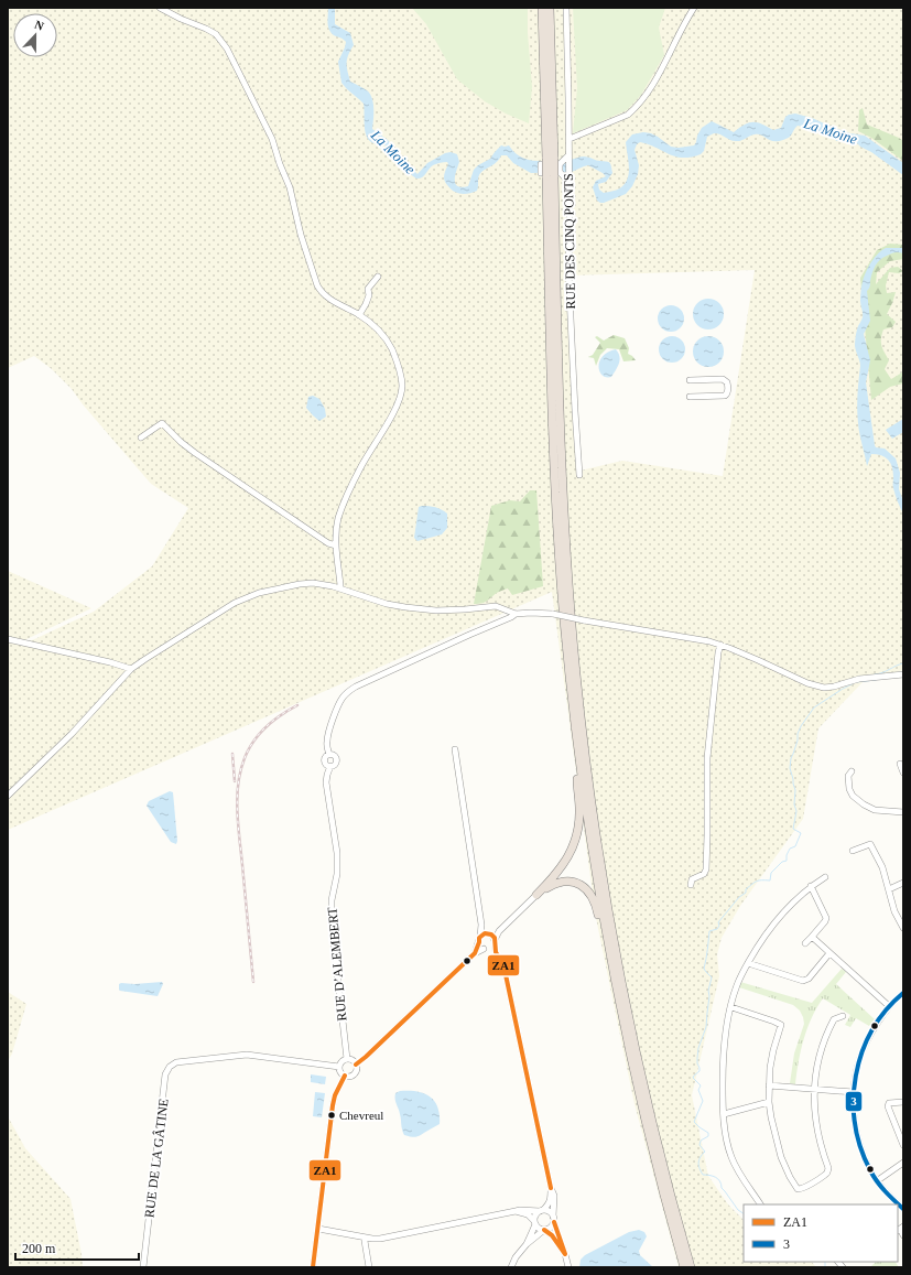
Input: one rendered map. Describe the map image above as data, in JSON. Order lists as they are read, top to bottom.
{
  "streets": {
    "street": ["RUE DES CINQ PONTS", "RUE D’ALEMBERT", "RUE DE LA GÂTINE"]
  },
  "crossings": [
    ["RUE D’ALEMBERT", "RUE DE LA GÂTINE"]
  ],
  "water": ["La Moine"],
  "places": ["Chevreul"],
  "lines": ["transit line ZA1", "transit line 3"],
  "legend": ["ZA1", "3"],
  "scale_bar": "200 m",
  "north": "top"
}
